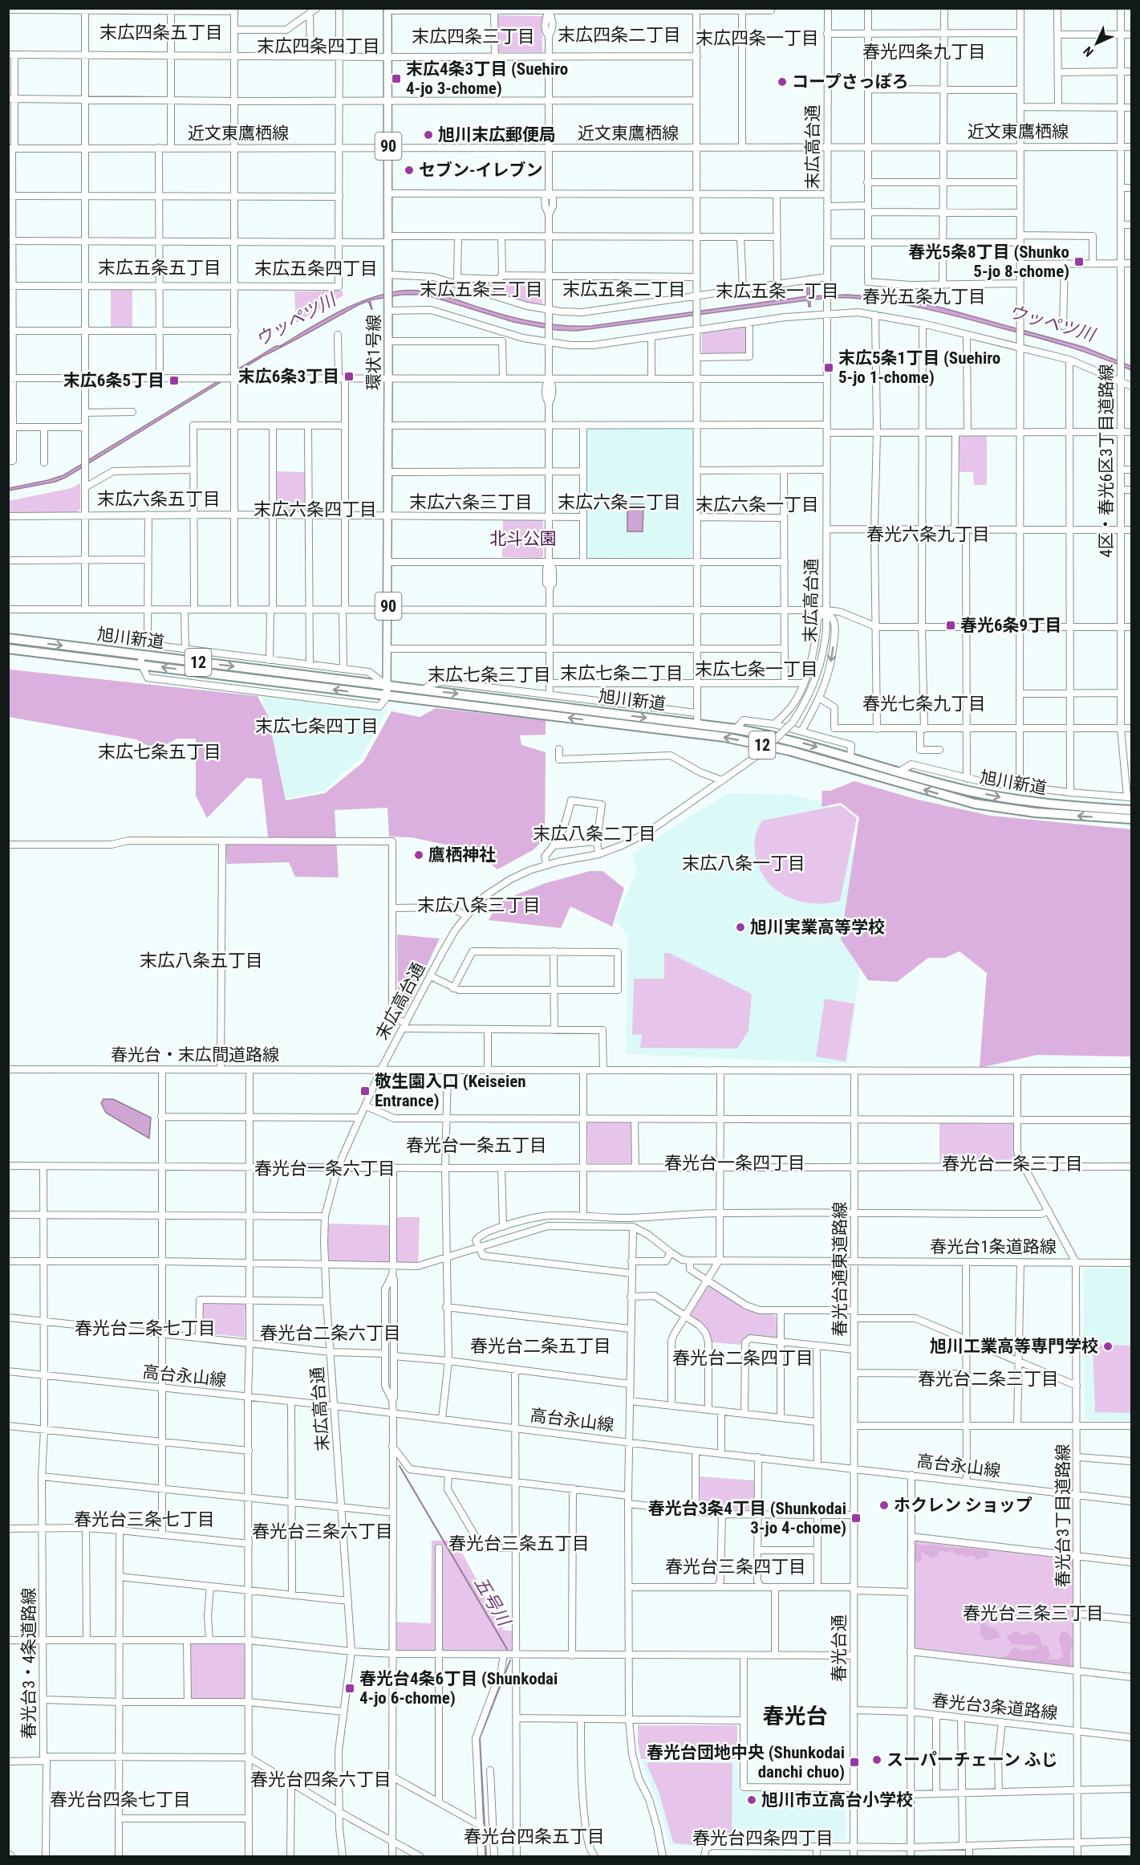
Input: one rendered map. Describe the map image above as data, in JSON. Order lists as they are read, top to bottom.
{
  "streets": {
    "highway": ["旭川新道", "12"],
    "main road": ["90", "環状1号線"],
    "street": [
      "近文東鷹栖線",
      "末広高台通",
      "4区・春光6区3丁目道路線",
      "春光台・末広間道路線",
      "春光台1条道路線",
      "春光台通東道路線",
      "高台永山線",
      "春光台3丁目道路線",
      "春光台通",
      "春光台3・4条道路線",
      "春光台3条道路線"
    ]
  },
  "crossings": [
    ["近文東鷹栖線", "末広高台通"],
    ["近文東鷹栖線", "環状1号線"],
    ["近文東鷹栖線", "4区・春光6区3丁目道路線"],
    ["末広高台通", "春光台・末広間道路線"],
    ["末広高台通", "高台永山線"],
    ["環状1号線", "旭川新道"],
    ["春光台・末広間道路線", "春光台通東道路線"],
    ["春光台1条道路線", "春光台通東道路線"],
    ["春光台1条道路線", "春光台3丁目道路線"],
    ["春光台通東道路線", "高台永山線"],
    ["春光台通東道路線", "春光台通"],
    ["高台永山線", "春光台3丁目道路線"],
    ["高台永山線", "春光台通"],
    ["高台永山線", "春光台3・4条道路線"],
    ["春光台3丁目道路線", "春光台3条道路線"],
    ["春光台通", "春光台3条道路線"]
  ],
  "districts": [
    "末広四条五丁目",
    "末広四条二丁目",
    "末広四条三丁目",
    "末広四条一丁目",
    "末広四条四丁目",
    "春光四条九丁目",
    "末広五条五丁目",
    "末広五条四丁目",
    "末広五条三丁目",
    "末広五条二丁目",
    "末広五条一丁目",
    "春光五条九丁目",
    "末広六条五丁目",
    "末広六条三丁目",
    "末広六条二丁目",
    "末広六条一丁目",
    "末広六条四丁目",
    "春光六条九丁目",
    "末広七条一丁目",
    "末広七条二丁目",
    "末広七条三丁目",
    "春光七条九丁目",
    "末広七条四丁目",
    "末広七条五丁目",
    "末広八条二丁目",
    "末広八条一丁目",
    "末広八条三丁目",
    "末広八条五丁目",
    "春光台一条五丁目",
    "春光台一条四丁目",
    "春光台一条三丁目",
    "春光台一条六丁目",
    "春光台二条七丁目",
    "春光台二条六丁目",
    "春光台二条五丁目",
    "春光台二条四丁目",
    "春光台二条三丁目",
    "春光台三条七丁目",
    "春光台三条六丁目",
    "春光台三条五丁目",
    "春光台三条四丁目",
    "春光台三条三丁目",
    "春光台",
    "春光台四条六丁目",
    "春光台四条七丁目",
    "春光台四条五丁目",
    "春光台四条四丁目"
  ],
  "water": ["ウッペツ川", "五号川"],
  "parks": ["北斗公園"],
  "places": {
    "transit": [
      "末広4条3丁目 (Suehiro 4-jo 3-chome)",
      "春光5条8丁目 (Shunko 5-jo 8-chome)",
      "末広5条1丁目 (Suehiro 5-jo 1-chome)",
      "末広6条3丁目",
      "末広6条5丁目",
      "春光6条9丁目",
      "敬生園入口 (Keiseien Entrance)",
      "春光台3条4丁目 (Shunkodai 3-jo 4-chome)",
      "春光台4条6丁目 (Shunkodai 4-jo 6-chome)",
      "春光台団地中央 (Shunkodai danchi chuo)"
    ],
    "other": [
      "コープさっぽろ",
      "旭川末広郵便局",
      "セブン-イレブン",
      "鷹栖神社",
      "旭川実業高等学校",
      "旭川工業高等専門学校",
      "ホクレン ショップ",
      "スーパーチェーン ふじ",
      "旭川市立高台小学校"
    ]
  },
  "north": "bottom left"
}
